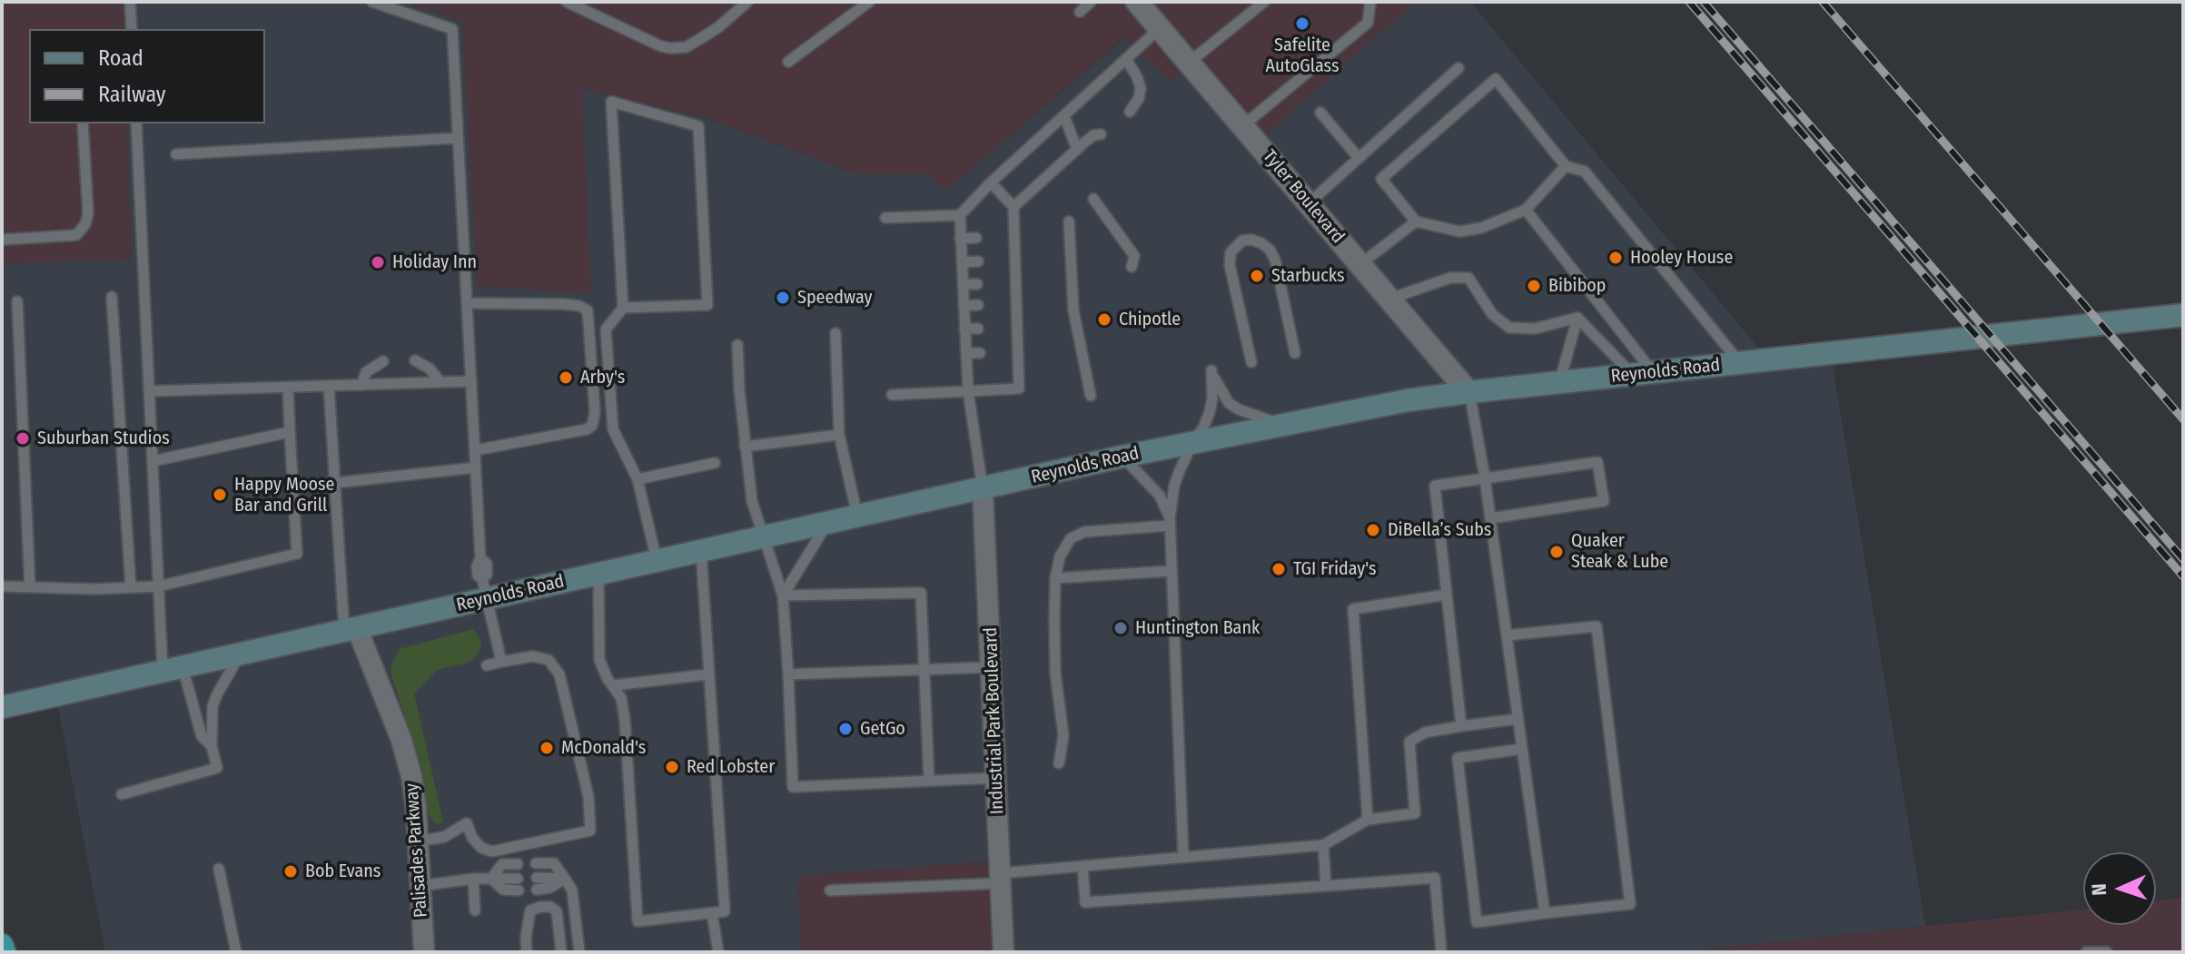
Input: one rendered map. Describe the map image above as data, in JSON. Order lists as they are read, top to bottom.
{
  "streets": {
    "main road": ["Reynolds Road"],
    "street": ["Tyler Boulevard", "Industrial Park Boulevard", "Palisades Parkway"]
  },
  "crossings": [
    ["Tyler Boulevard", "Reynolds Road"],
    ["Reynolds Road", "Industrial Park Boulevard"],
    ["Reynolds Road", "Palisades Parkway"]
  ],
  "places": [
    "Safelite AutoGlass",
    "Hooley House",
    "Holiday Inn",
    "Starbucks",
    "Bibibop",
    "Speedway",
    "Chipotle",
    "Arby's",
    "Suburban Studios",
    "Happy Moose Bar and Grill",
    "DiBella’s Subs",
    "Quaker Steak & Lube",
    "TGI Friday's",
    "Huntington Bank",
    "GetGo",
    "McDonald's",
    "Red Lobster",
    "Bob Evans"
  ],
  "legend": ["Road", "Railway"],
  "north": "left"
}
